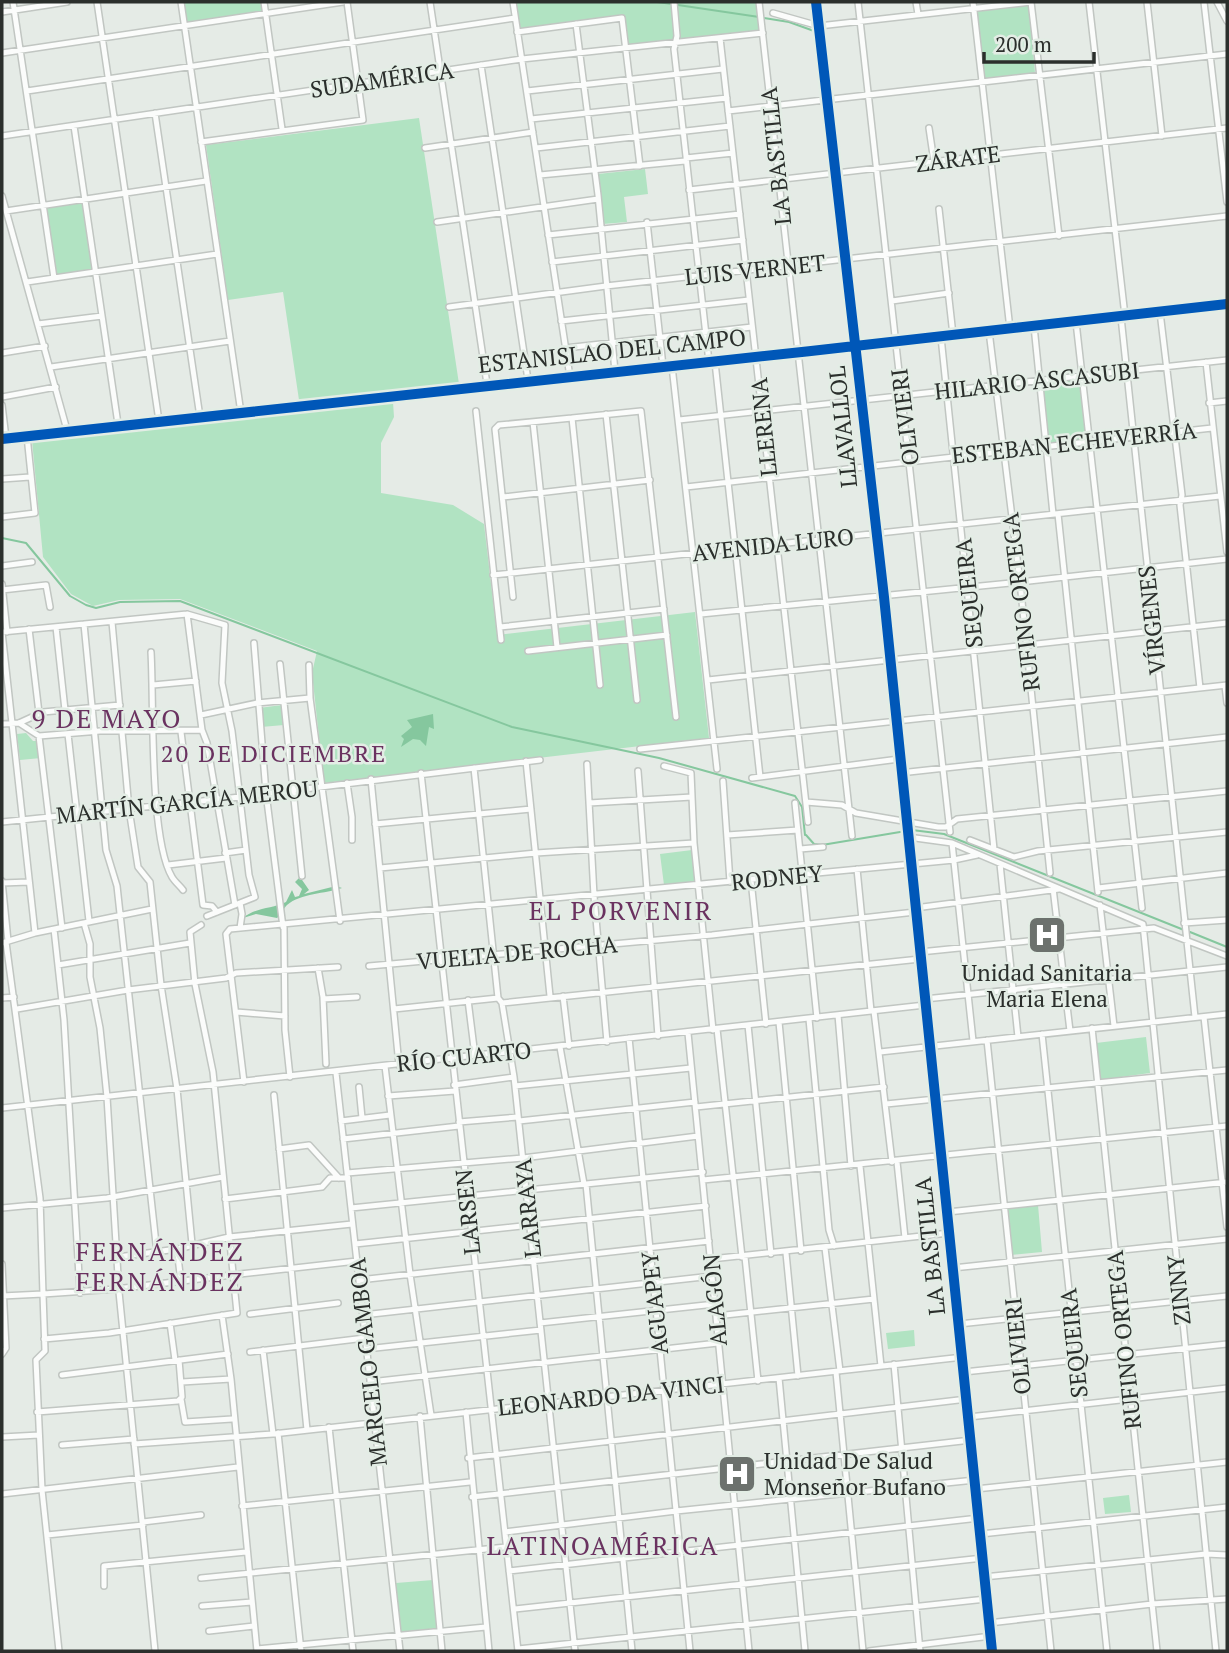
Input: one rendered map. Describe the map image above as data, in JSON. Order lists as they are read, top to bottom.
{
  "streets": {
    "street": [
      "SUDAMÉRICA",
      "LA BASTILLA",
      "ZÁRATE",
      "LUIS VERNET",
      "ESTANISLAO DEL CAMPO",
      "HILARIO ASCASUBI",
      "OLIVIERI",
      "LLERENA",
      "LLAVALLOL",
      "ESTEBAN ECHEVERRÍA",
      "AVENIDA LURO",
      "SEQUEIRA",
      "RUFINO ORTEGA",
      "VÍRGENES",
      "MARTÍN GARCÍA MEROU",
      "RODNEY",
      "VUELTA DE ROCHA",
      "RÍO CUARTO",
      "LARRAYA",
      "LARSEN",
      "ZINNY",
      "ALAGÓN",
      "AGUAPEY",
      "MARCELO GAMBOA",
      "LEONARDO DA VINCI"
    ]
  },
  "crossings": [
    ["SUDAMÉRICA", "LA BASTILLA"],
    ["SUDAMÉRICA", "LLERENA"],
    ["LA BASTILLA", "ZÁRATE"],
    ["LA BASTILLA", "LUIS VERNET"],
    ["LA BASTILLA", "ESTANISLAO DEL CAMPO"],
    ["LA BASTILLA", "HILARIO ASCASUBI"],
    ["LA BASTILLA", "ESTEBAN ECHEVERRÍA"],
    ["LA BASTILLA", "AVENIDA LURO"],
    ["LA BASTILLA", "RODNEY"],
    ["LA BASTILLA", "VUELTA DE ROCHA"],
    ["LA BASTILLA", "RÍO CUARTO"],
    ["LA BASTILLA", "LEONARDO DA VINCI"],
    ["ZÁRATE", "OLIVIERI"],
    ["ZÁRATE", "LLERENA"],
    ["ZÁRATE", "LLAVALLOL"],
    ["ZÁRATE", "VÍRGENES"],
    ["LUIS VERNET", "OLIVIERI"],
    ["LUIS VERNET", "LLERENA"],
    ["LUIS VERNET", "LLAVALLOL"],
    ["LUIS VERNET", "VÍRGENES"],
    ["ESTANISLAO DEL CAMPO", "OLIVIERI"],
    ["ESTANISLAO DEL CAMPO", "LLERENA"],
    ["ESTANISLAO DEL CAMPO", "LLAVALLOL"],
    ["ESTANISLAO DEL CAMPO", "SEQUEIRA"],
    ["ESTANISLAO DEL CAMPO", "RUFINO ORTEGA"],
    ["ESTANISLAO DEL CAMPO", "VÍRGENES"],
    ["HILARIO ASCASUBI", "OLIVIERI"],
    ["HILARIO ASCASUBI", "LLERENA"],
    ["HILARIO ASCASUBI", "LLAVALLOL"],
    ["HILARIO ASCASUBI", "SEQUEIRA"],
    ["HILARIO ASCASUBI", "RUFINO ORTEGA"],
    ["HILARIO ASCASUBI", "VÍRGENES"],
    ["OLIVIERI", "ESTEBAN ECHEVERRÍA"],
    ["OLIVIERI", "AVENIDA LURO"],
    ["LLERENA", "ESTEBAN ECHEVERRÍA"],
    ["LLERENA", "AVENIDA LURO"],
    ["LLAVALLOL", "ESTEBAN ECHEVERRÍA"],
    ["LLAVALLOL", "AVENIDA LURO"],
    ["ESTEBAN ECHEVERRÍA", "SEQUEIRA"],
    ["ESTEBAN ECHEVERRÍA", "RUFINO ORTEGA"],
    ["ESTEBAN ECHEVERRÍA", "VÍRGENES"],
    ["AVENIDA LURO", "SEQUEIRA"],
    ["AVENIDA LURO", "RUFINO ORTEGA"],
    ["AVENIDA LURO", "VÍRGENES"],
    ["MARTÍN GARCÍA MEROU", "LARRAYA"],
    ["MARTÍN GARCÍA MEROU", "LARSEN"],
    ["RODNEY", "LARRAYA"],
    ["RODNEY", "LARSEN"],
    ["VUELTA DE ROCHA", "LARRAYA"],
    ["VUELTA DE ROCHA", "LARSEN"],
    ["RÍO CUARTO", "LARRAYA"],
    ["RÍO CUARTO", "LARSEN"],
    ["RÍO CUARTO", "ZINNY"],
    ["RÍO CUARTO", "ALAGÓN"],
    ["RÍO CUARTO", "AGUAPEY"],
    ["RÍO CUARTO", "MARCELO GAMBOA"],
    ["LARRAYA", "LEONARDO DA VINCI"],
    ["LARSEN", "LEONARDO DA VINCI"],
    ["ALAGÓN", "LEONARDO DA VINCI"],
    ["AGUAPEY", "LEONARDO DA VINCI"],
    ["MARCELO GAMBOA", "LEONARDO DA VINCI"]
  ],
  "districts": [
    "9 DE MAYO",
    "20 DE DICIEMBRE",
    "EL PORVENIR",
    "FERNÁNDEZ FERNÁNDEZ",
    "LATINOAMÉRICA"
  ],
  "places": {
    "hospital": ["Unidad Sanitaria Maria Elena", "Unidad De Salud Monseñor Bufano"]
  },
  "scale_bar": "200 m"
}
